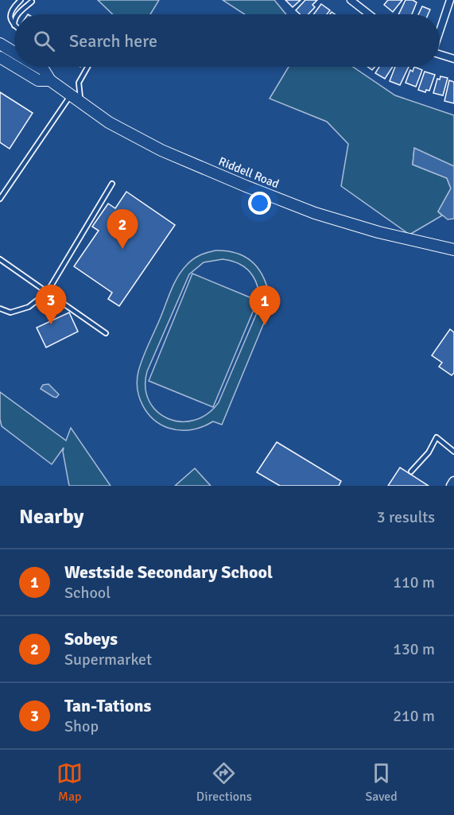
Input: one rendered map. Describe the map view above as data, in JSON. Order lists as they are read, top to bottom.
{
  "streets": {
    "main road": ["Riddell Road"]
  },
  "page": {
    "search": "Search here",
    "pins": ["2", "3", "1"],
    "heading": ["Nearby", "3 results"],
    "list": [
      {
        "mark": "1",
        "name": "Westside Secondary School",
        "note": "School",
        "value": "110 m"
      },
      {
        "mark": "2",
        "name": "Sobeys",
        "note": "Supermarket",
        "value": "130 m"
      },
      {
        "mark": "3",
        "name": "Tan-Tations",
        "note": "Shop",
        "value": "210 m"
      }
    ],
    "nav": ["Map", "Directions", "Saved"]
  }
}
